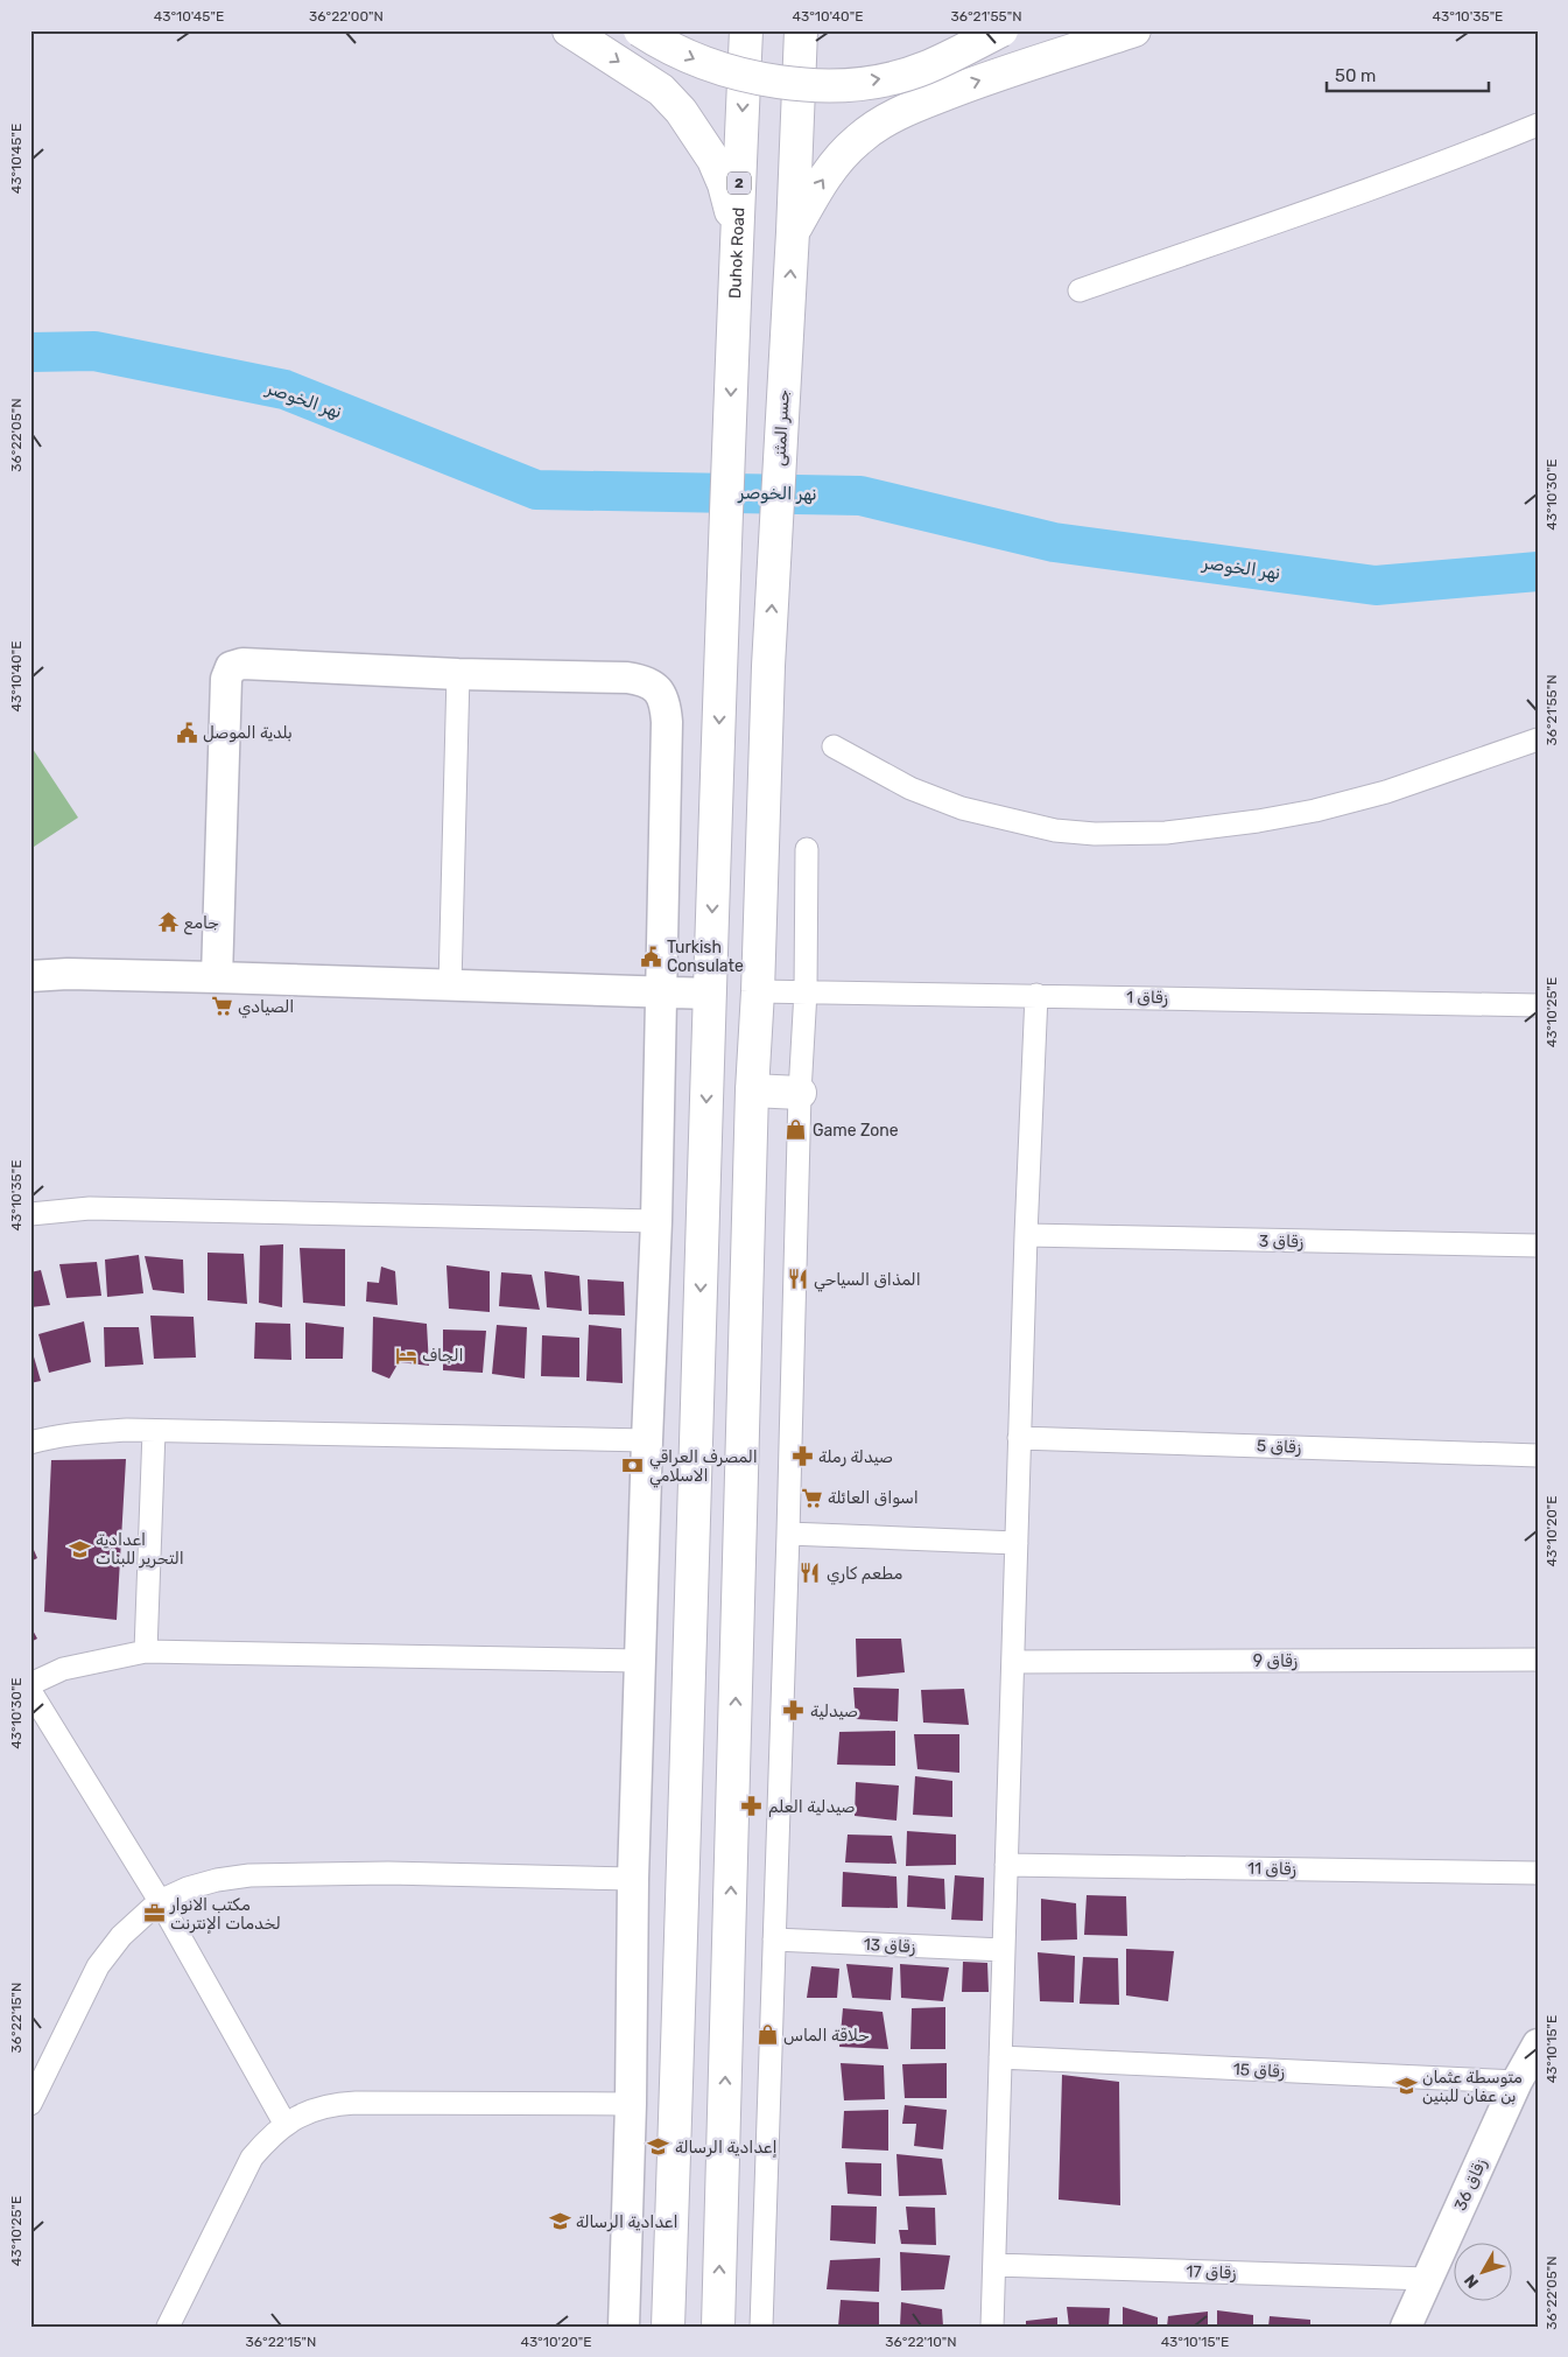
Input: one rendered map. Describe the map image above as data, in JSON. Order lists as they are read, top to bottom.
{
  "streets": {
    "highway": ["2", "Duhok Road", "جسر المثنى"],
    "street": [
      "زقاق 1",
      "زقاق 3",
      "زقاق 5",
      "زقاق 9",
      "زقاق 11",
      "زقاق 13",
      "زقاق 15",
      "زقاق 36",
      "زقاق 17"
    ]
  },
  "crossings": [
    ["2", "Duhok Road"],
    ["جسر المثنى", "زقاق 1"],
    ["زقاق 15", "زقاق 36"],
    ["زقاق 36", "زقاق 17"]
  ],
  "one_way": ["Duhok Road"],
  "water": ["نهر الخوصر"],
  "places": {
    "public building": ["بلدية الموصل", "Turkish Consulate"],
    "temple": ["جامع"],
    "supermarket": ["الصيادي", "اسواق العائلة"],
    "shop": ["Game Zone", "حلاقة الماس"],
    "restaurant": ["المذاق السياحي", "مطعم كاري"],
    "hotel": ["الجاف"],
    "pharmacy": ["صيدلة رملة", "صيدلية", "صيدلية العلم"],
    "bank": ["المصرف العراقي الاسلامي"],
    "school or university": [
      "اعدادية التحرير للبنات",
      "متوسطة عثمان بن عفان للبنين",
      "إعدادية الرسالة",
      "اعدادية الرسالة"
    ],
    "office": ["مكتب الانوار لخدمات الإنترنت"]
  },
  "scale_bar": "50 m",
  "north": "bottom left",
  "coordinates": [
    "43°10'45\"E",
    "36°22'00\"N",
    "43°10'40\"E",
    "36°21'55\"N",
    "43°10'35\"E",
    "36°22'05\"N",
    "43°10'30\"E",
    "43°10'25\"E",
    "43°10'20\"E",
    "36°22'15\"N",
    "43°10'15\"E",
    "36°22'10\"N"
  ]
}
